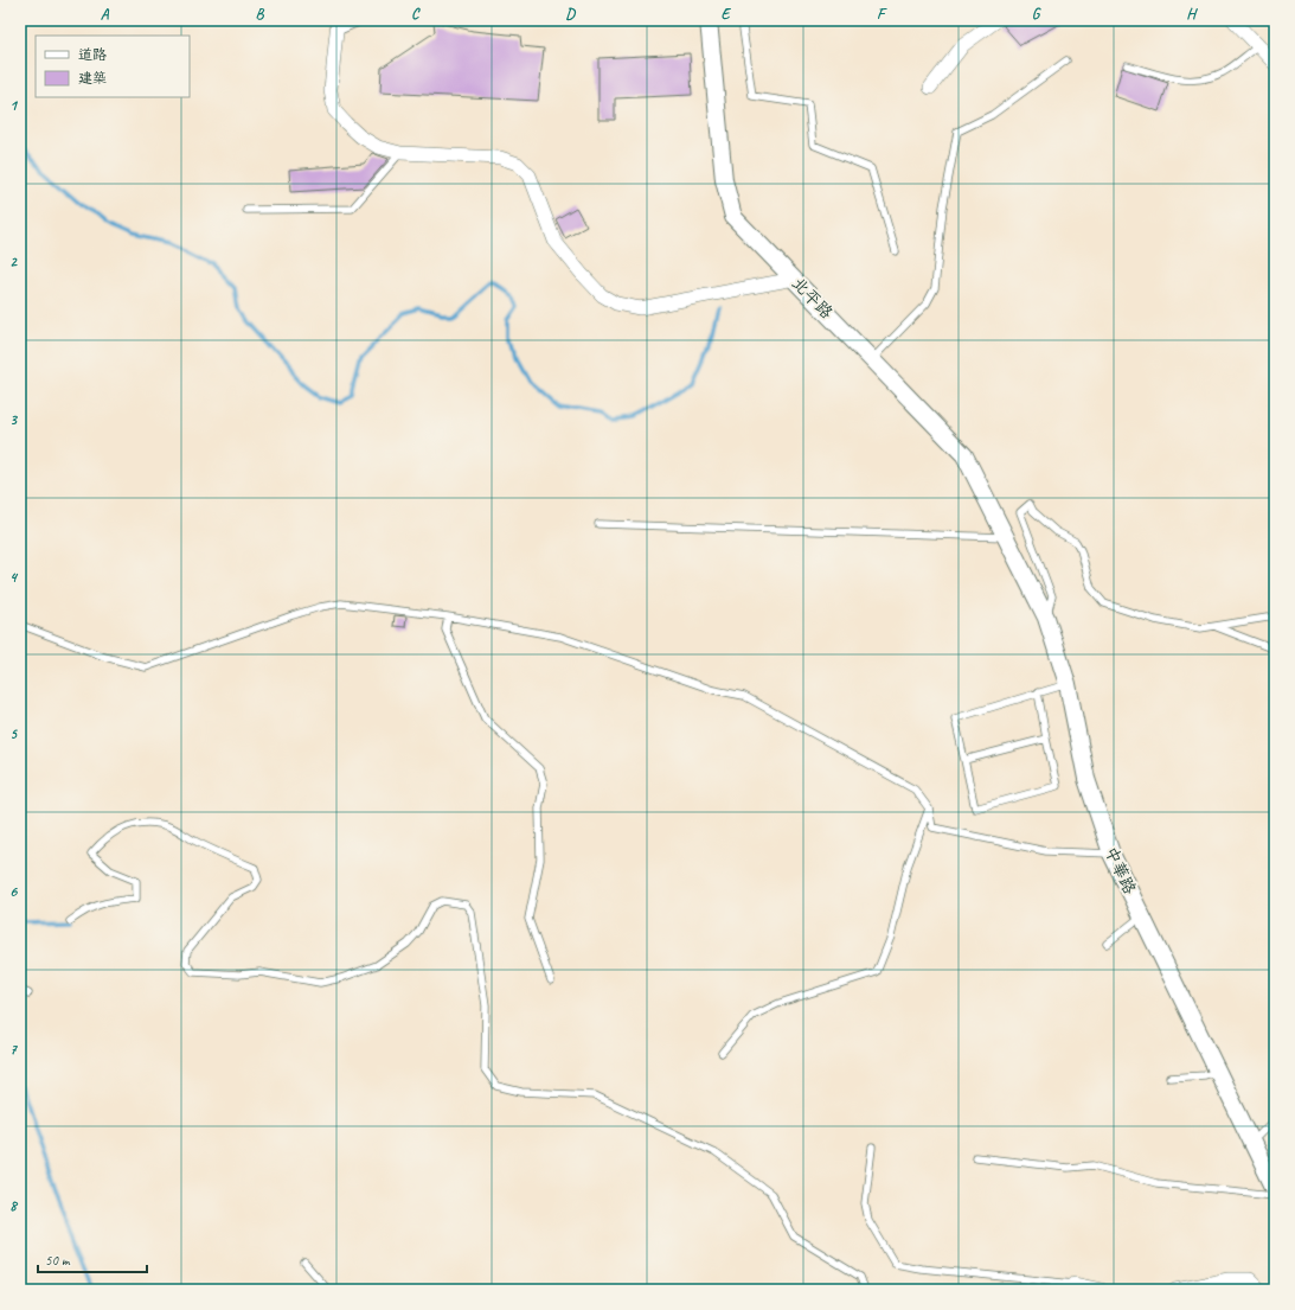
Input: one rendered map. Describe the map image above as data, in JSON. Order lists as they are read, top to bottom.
{
  "streets": {
    "street": ["北平路", "中華路"]
  },
  "crossings": [
    ["北平路", "中華路"]
  ],
  "legend": ["道路", "建築"],
  "scale_bar": "50 m",
  "grid": {
    "columns": [
      "A",
      "B",
      "C",
      "D",
      "E",
      "F",
      "G",
      "H"
    ],
    "rows": [
      "1",
      "2",
      "3",
      "4",
      "5",
      "6",
      "7",
      "8"
    ]
  }
}
